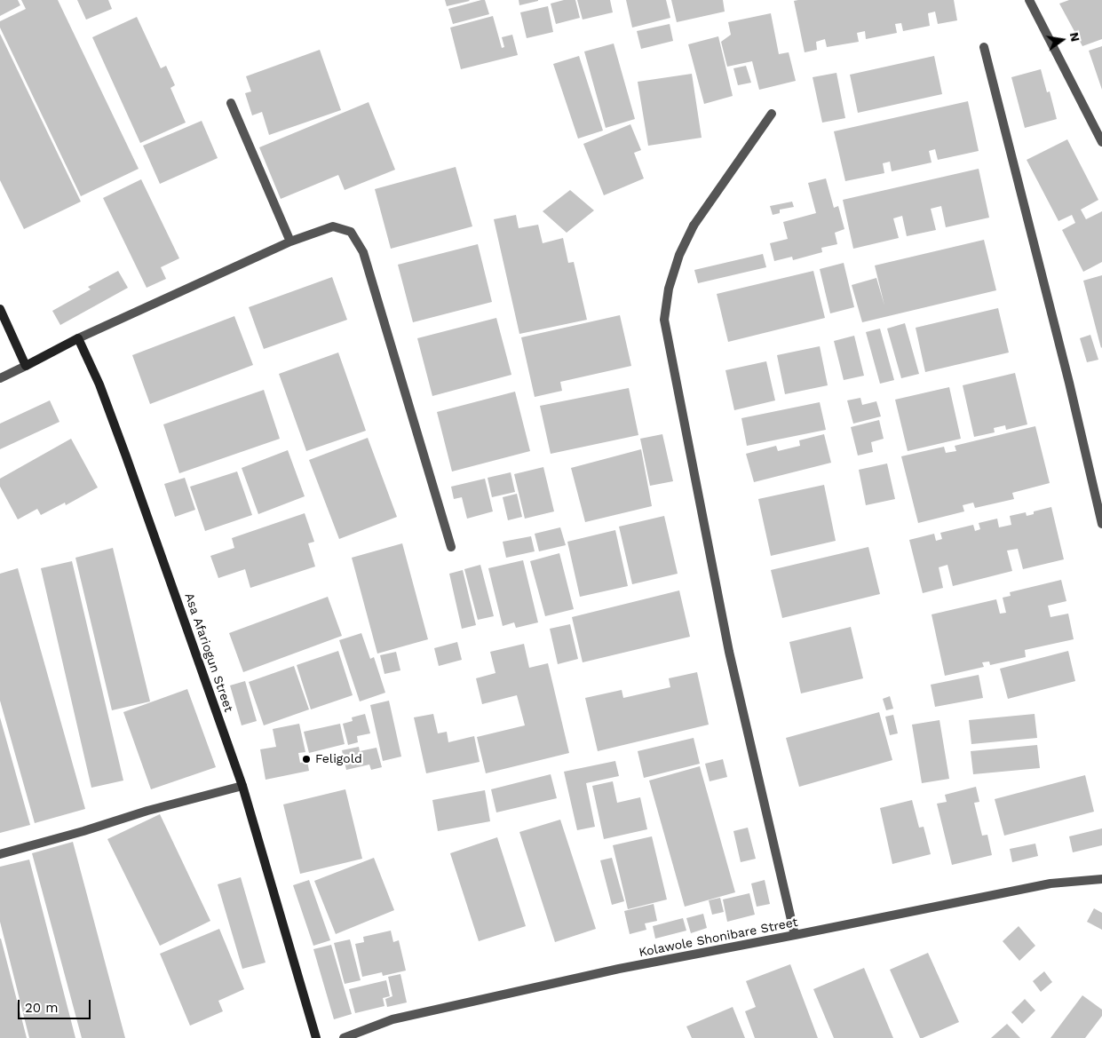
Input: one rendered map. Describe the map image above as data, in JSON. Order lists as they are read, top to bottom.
{
  "streets": {
    "street": ["Asa Afariogun Street", "Kolawole Shonibare Street"]
  },
  "places": ["Feligold"],
  "scale_bar": "20 m",
  "north": "right"
}
